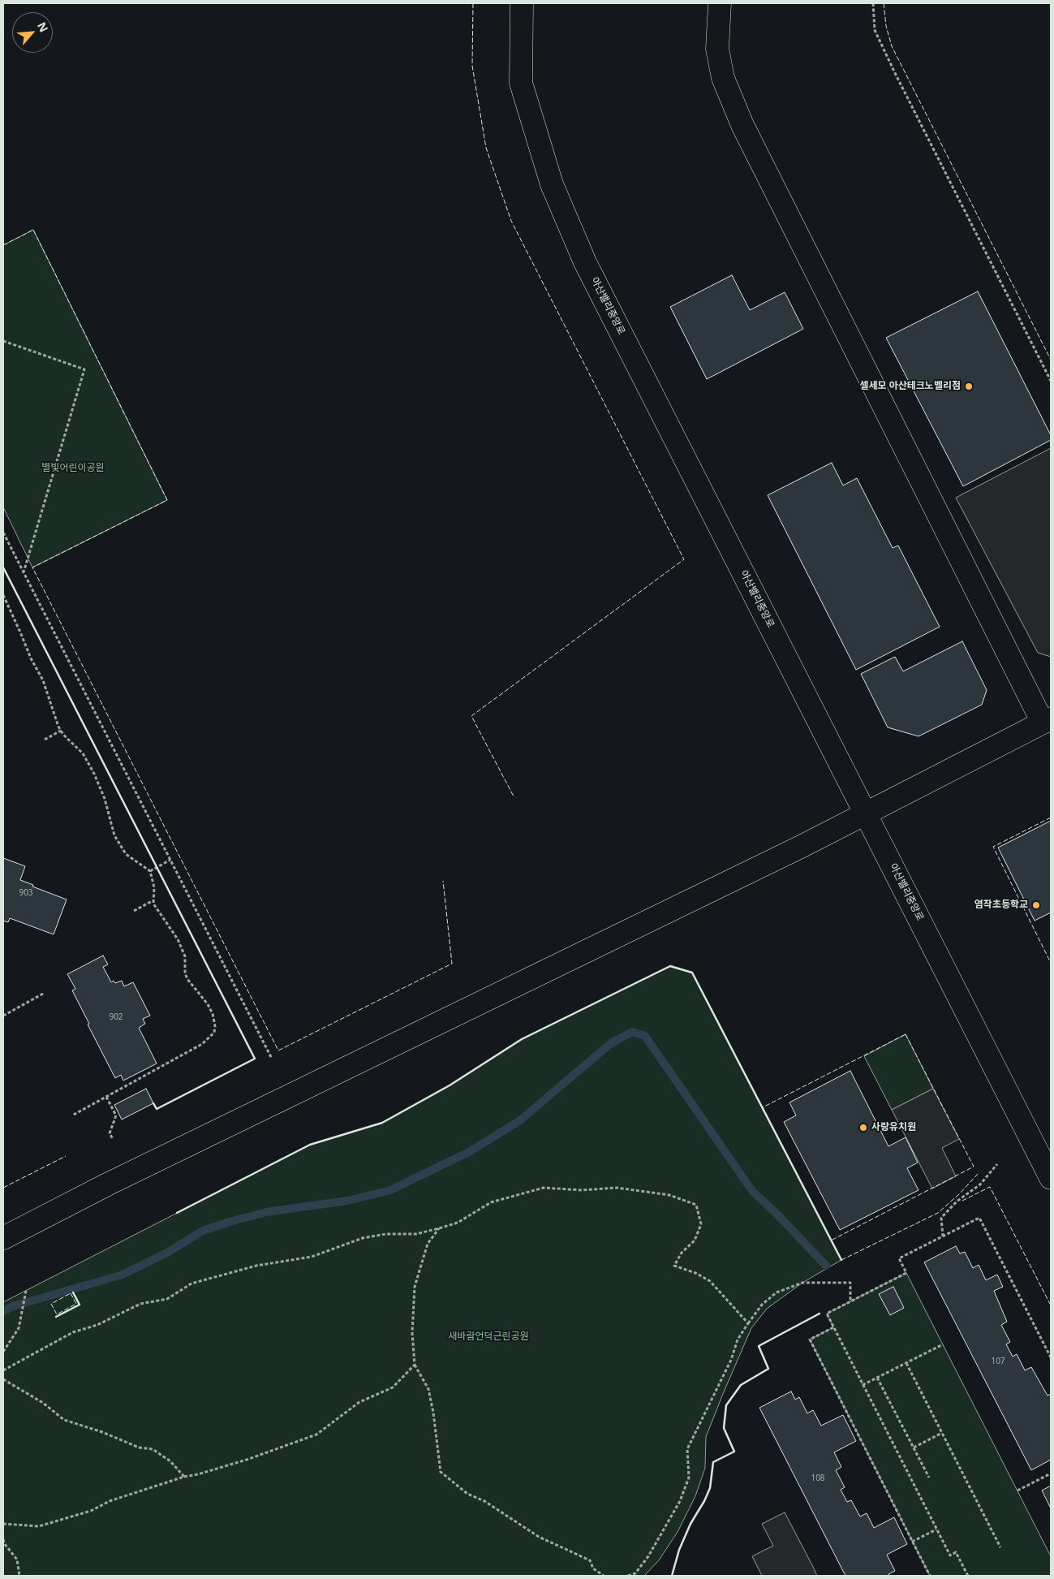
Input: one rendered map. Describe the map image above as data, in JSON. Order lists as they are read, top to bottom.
{
  "streets": {
    "street": ["아산밸리중앙로"]
  },
  "parks": ["별빛어린이공원", "새바람언덕근린공원"],
  "places": ["셀세모 아산테크노벨리점", "염작초등학교", "사랑유치원"],
  "house_numbers": [
    "903",
    "902",
    "107",
    "108"
  ],
  "north": "top right"
}
